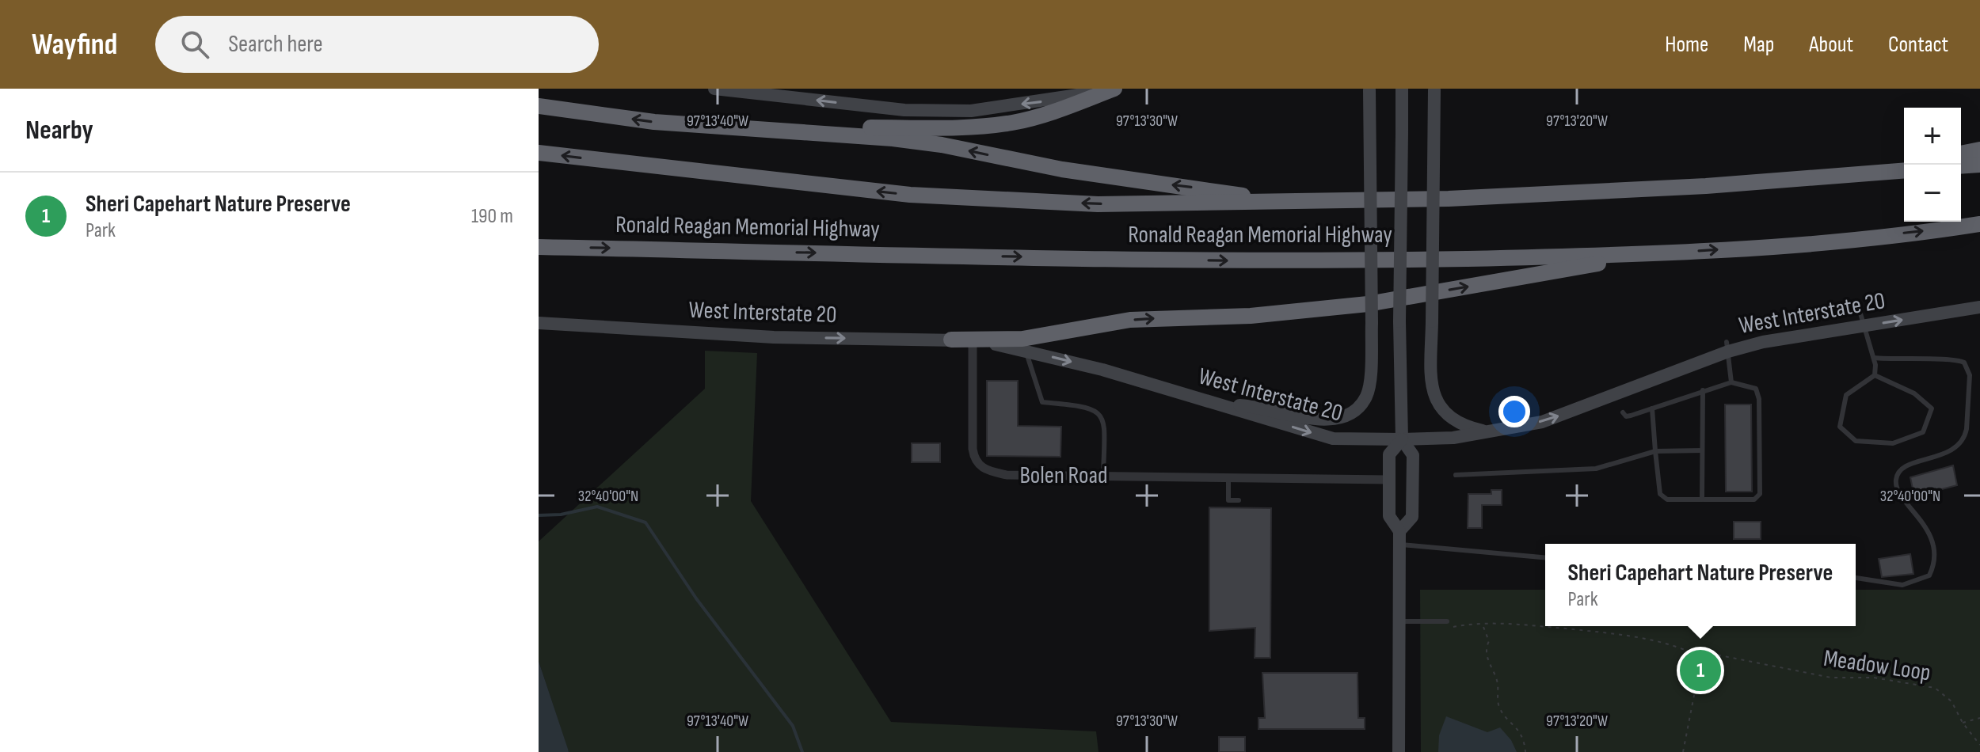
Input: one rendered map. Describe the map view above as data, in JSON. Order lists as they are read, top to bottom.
{
  "streets": {
    "highway": ["Ronald Reagan Memorial Highway"],
    "main road": ["West Interstate 20"],
    "street": ["Bolen Road"],
    "path": ["Meadow Loop"]
  },
  "crossings": [
    ["West Interstate 20", "Bolen Road"]
  ],
  "one_way": ["West Interstate 20"],
  "page": {
    "header": "Wayfind",
    "search": "Search here",
    "nav": [
      "Home",
      "Map",
      "About",
      "Contact"
    ],
    "heading": "Nearby",
    "map_buttons": ["+", "−"],
    "list": [
      {
        "mark": "1",
        "name": "Sheri Capehart Nature Preserve",
        "note": "Park",
        "value": "190 m"
      }
    ],
    "popup": ["Sheri Capehart Nature Preserve", "Park"],
    "pins": "1"
  },
  "coordinates": [
    "97°13'40\"W",
    "97°13'30\"W",
    "97°13'20\"W",
    "32°40'00\"N"
  ]
}
